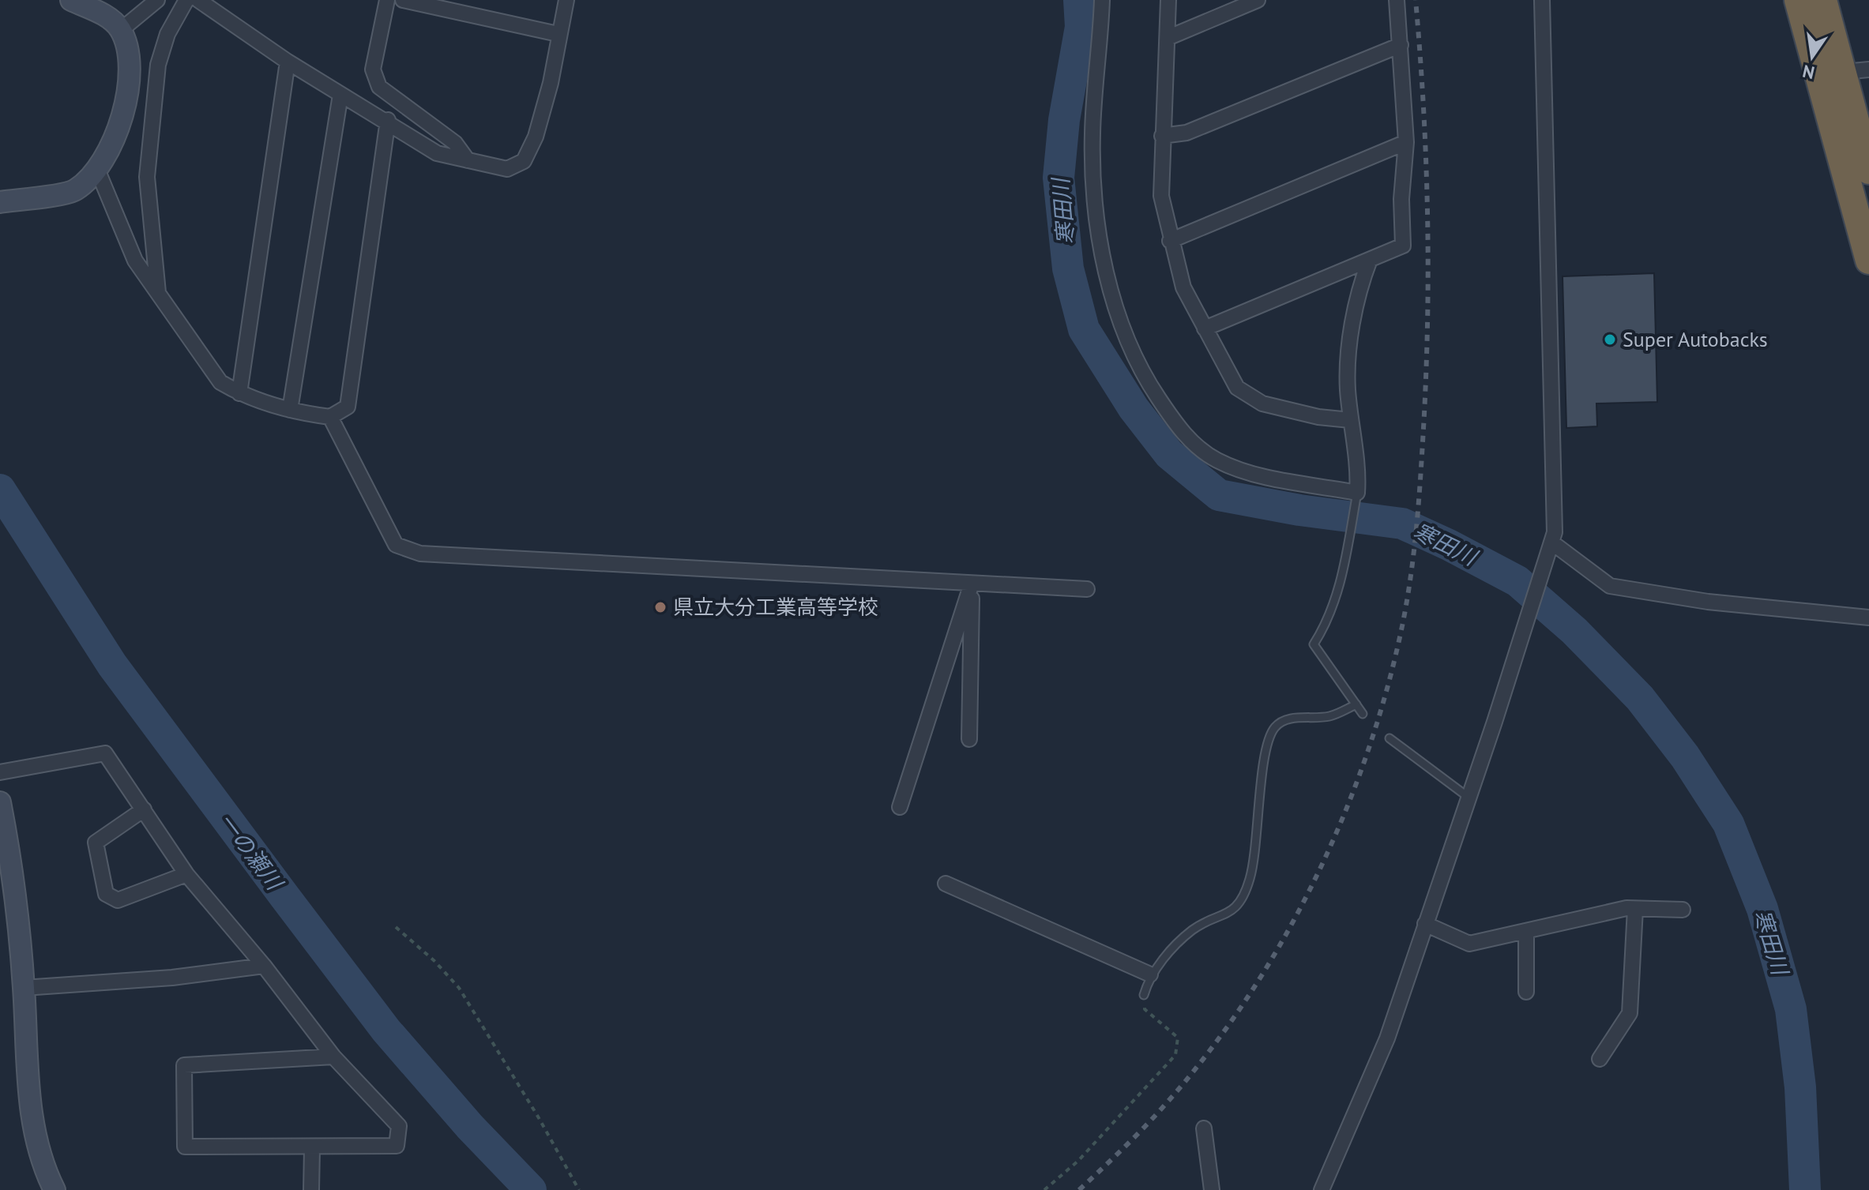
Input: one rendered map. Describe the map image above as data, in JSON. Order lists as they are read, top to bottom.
{
  "water": ["寒田川", "一の瀬川"],
  "places": ["Super Autobacks", "県立大分工業高等学校"],
  "north": "bottom"
}
